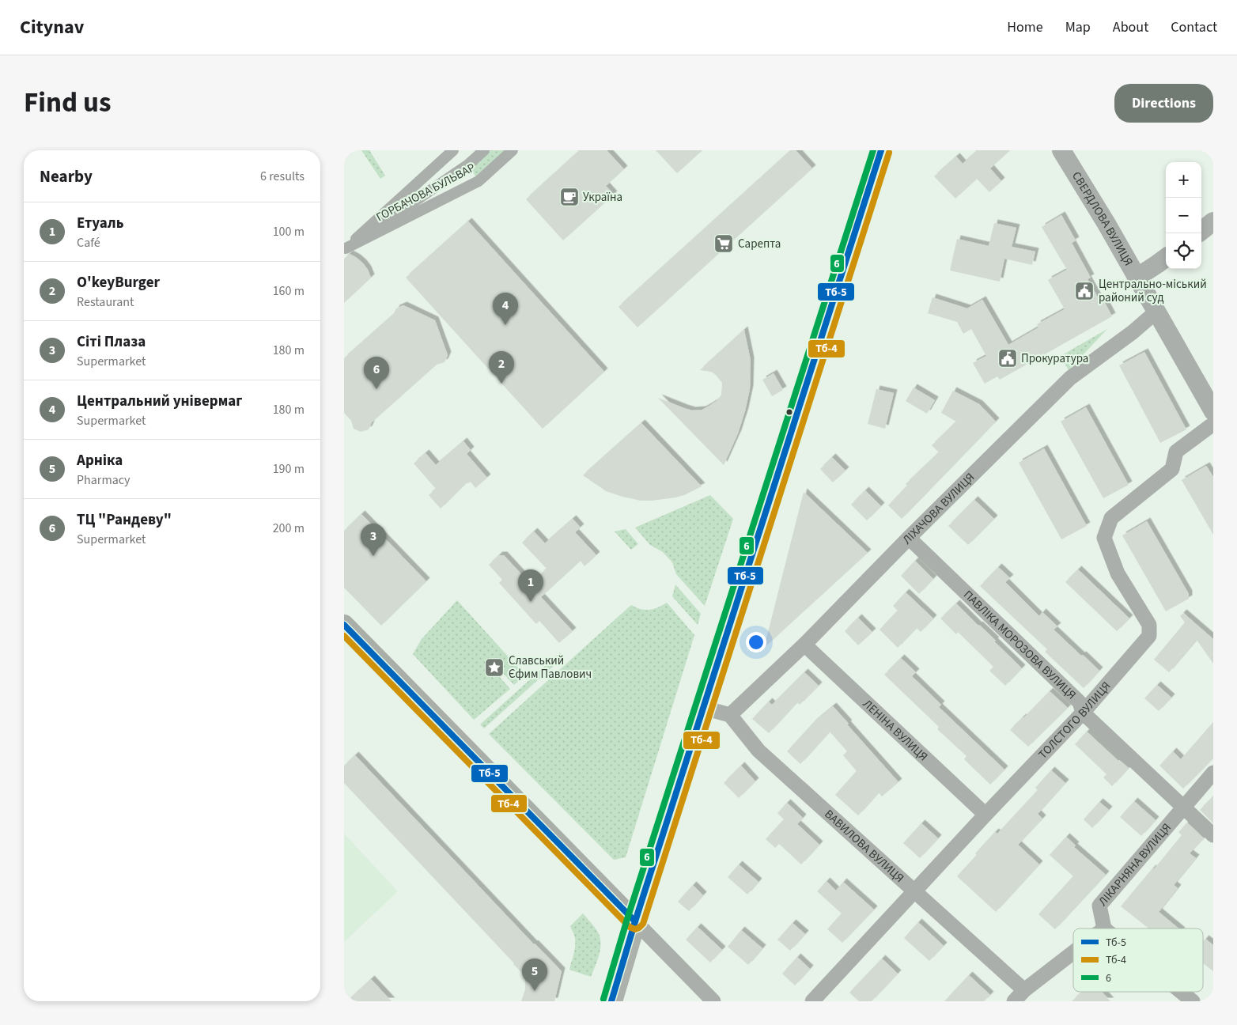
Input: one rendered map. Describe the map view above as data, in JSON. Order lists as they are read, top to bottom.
{
  "streets": {
    "street": [
      "ГОРБАЧОВА БУЛЬВАР",
      "СВЕРДЛОВА ВУЛИЦЯ",
      "ЛІХАЧОВА ВУЛИЦЯ",
      "ПАВЛІКА МОРОЗОВА ВУЛИЦЯ",
      "ТОЛСТОГО ВУЛИЦЯ",
      "ЛЕНІНА ВУЛИЦЯ",
      "ВАВИЛОВА ВУЛИЦЯ",
      "ЛІКАРНЯНА ВУЛИЦЯ"
    ]
  },
  "crossings": [
    ["СВЕРДЛОВА ВУЛИЦЯ", "ЛІХАЧОВА ВУЛИЦЯ"],
    ["ЛІХАЧОВА ВУЛИЦЯ", "ПАВЛІКА МОРОЗОВА ВУЛИЦЯ"],
    ["ЛІХАЧОВА ВУЛИЦЯ", "ЛЕНІНА ВУЛИЦЯ"],
    ["ЛІХАЧОВА ВУЛИЦЯ", "ВАВИЛОВА ВУЛИЦЯ"],
    ["ПАВЛІКА МОРОЗОВА ВУЛИЦЯ", "ТОЛСТОГО ВУЛИЦЯ"],
    ["ПАВЛІКА МОРОЗОВА ВУЛИЦЯ", "ЛІКАРНЯНА ВУЛИЦЯ"],
    ["ТОЛСТОГО ВУЛИЦЯ", "ЛЕНІНА ВУЛИЦЯ"],
    ["ТОЛСТОГО ВУЛИЦЯ", "ВАВИЛОВА ВУЛИЦЯ"]
  ],
  "places": {
    "cafe": ["Україна"],
    "supermarket": ["Сарепта"],
    "public building": ["Центрально-міський районий суд", "Прокуратура"],
    "place": ["Славський Єфим Павлович"]
  },
  "lines": ["transit line Тб-5", "transit line 6", "transit line Тб-4"],
  "legend": ["Тб-5", "Тб-4", "6"],
  "page": {
    "header": "Citynav",
    "nav": [
      "Home",
      "Map",
      "About",
      "Contact"
    ],
    "title": "Find us",
    "buttons": "Directions",
    "heading": ["Nearby", "6 results"],
    "map_buttons": ["+", "−"],
    "list": [
      {
        "mark": "1",
        "name": "Етуаль",
        "note": "Café",
        "value": "100 m"
      },
      {
        "mark": "2",
        "name": "O'keyBurger",
        "note": "Restaurant",
        "value": "160 m"
      },
      {
        "mark": "3",
        "name": "Сіті Плаза",
        "note": "Supermarket",
        "value": "180 m"
      },
      {
        "mark": "4",
        "name": "Центральний універмаг",
        "note": "Supermarket",
        "value": "180 m"
      },
      {
        "mark": "5",
        "name": "Арніка",
        "note": "Pharmacy",
        "value": "190 m"
      },
      {
        "mark": "6",
        "name": "ТЦ \"Рандеву\"",
        "note": "Supermarket",
        "value": "200 m"
      }
    ],
    "pins": [
      "4",
      "2",
      "6",
      "3",
      "1",
      "5"
    ]
  }
}
